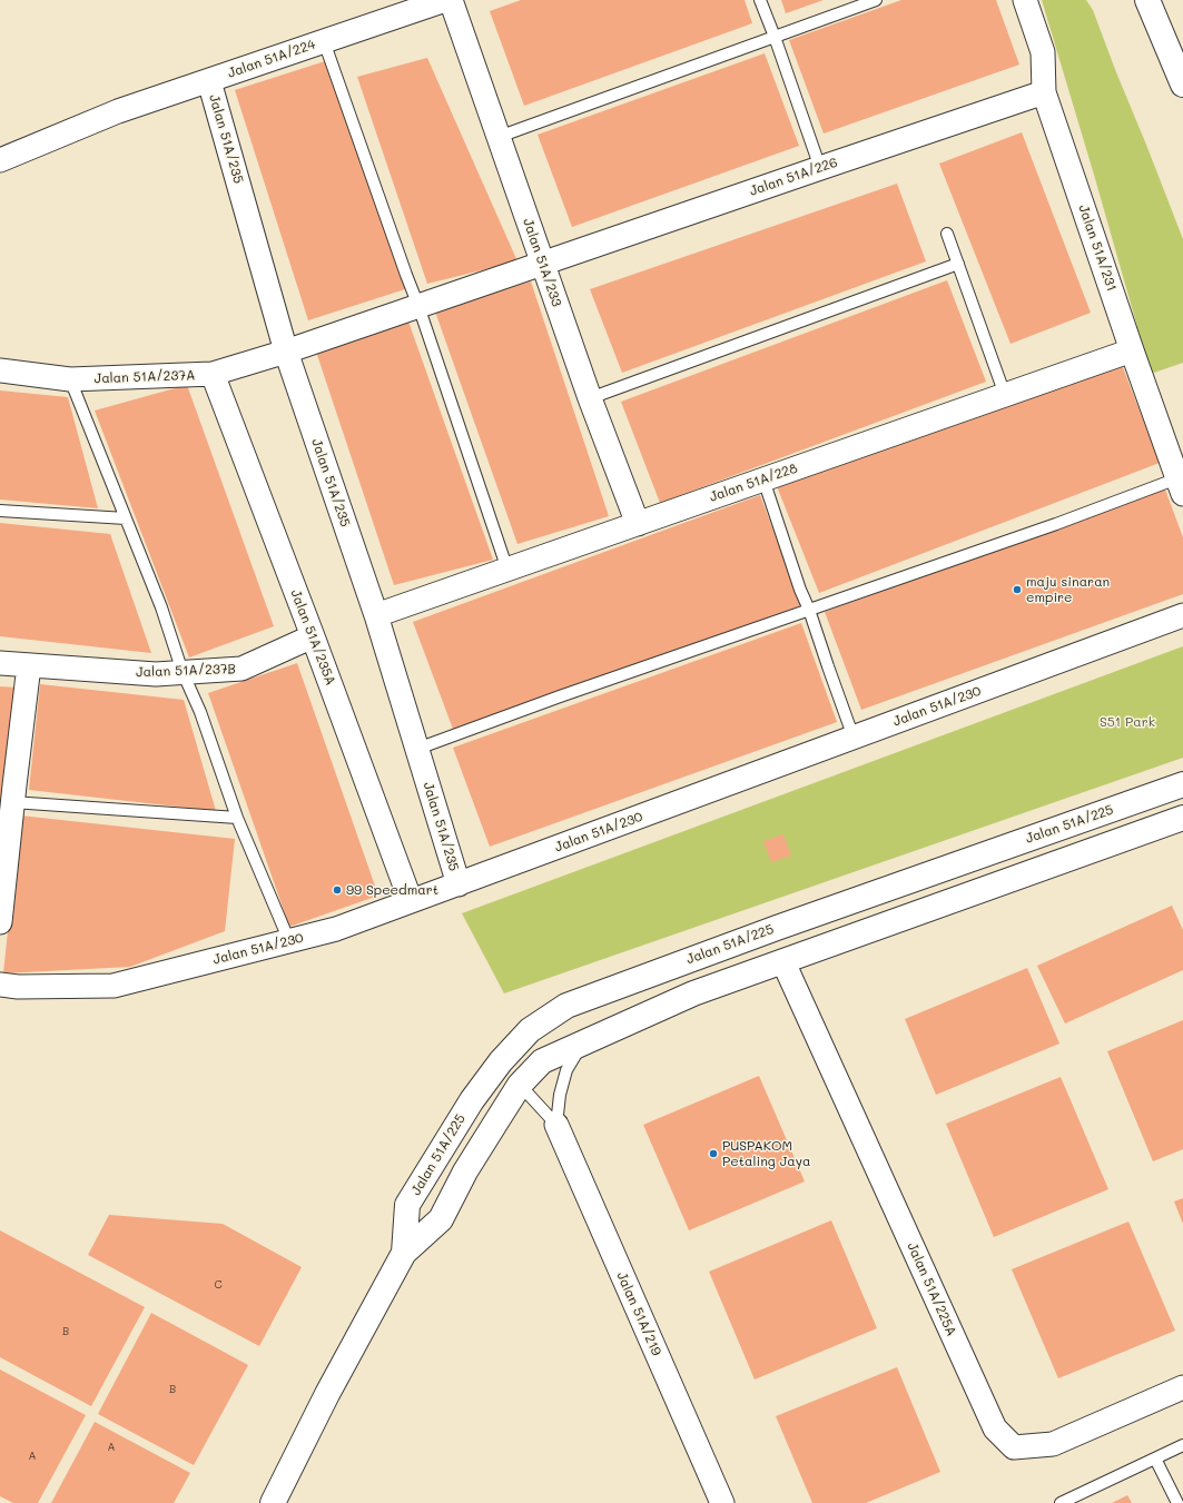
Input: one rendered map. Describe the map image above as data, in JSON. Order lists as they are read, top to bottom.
{
  "streets": {
    "street": [
      "Jalan 51A/224",
      "Jalan 51A/235",
      "Jalan 51A/226",
      "Jalan 51A/231",
      "Jalan 51A/233",
      "Jalan 51A/237A",
      "Jalan 51A/228",
      "Jalan 51A/235A",
      "Jalan 51A/237B",
      "Jalan 51A/230",
      "Jalan 51A/225",
      "Jalan 51A/225A",
      "Jalan 51A/219"
    ]
  },
  "crossings": [
    ["Jalan 51A/224", "Jalan 51A/235"],
    ["Jalan 51A/235", "Jalan 51A/237A"],
    ["Jalan 51A/235", "Jalan 51A/228"],
    ["Jalan 51A/235", "Jalan 51A/230"],
    ["Jalan 51A/226", "Jalan 51A/231"],
    ["Jalan 51A/226", "Jalan 51A/233"],
    ["Jalan 51A/226", "Jalan 51A/237A"],
    ["Jalan 51A/231", "Jalan 51A/228"],
    ["Jalan 51A/233", "Jalan 51A/228"],
    ["Jalan 51A/237A", "Jalan 51A/235A"],
    ["Jalan 51A/235A", "Jalan 51A/237B"],
    ["Jalan 51A/235A", "Jalan 51A/230"],
    ["Jalan 51A/225", "Jalan 51A/225A"],
    ["Jalan 51A/225", "Jalan 51A/219"]
  ],
  "parks": ["S51 Park"],
  "places": ["maju sinaran empire", "99 Speedmart", "PUSPAKOM Petaling Jaya"],
  "house_numbers": [
    "C",
    "B",
    "B",
    "A",
    "A"
  ]
}
